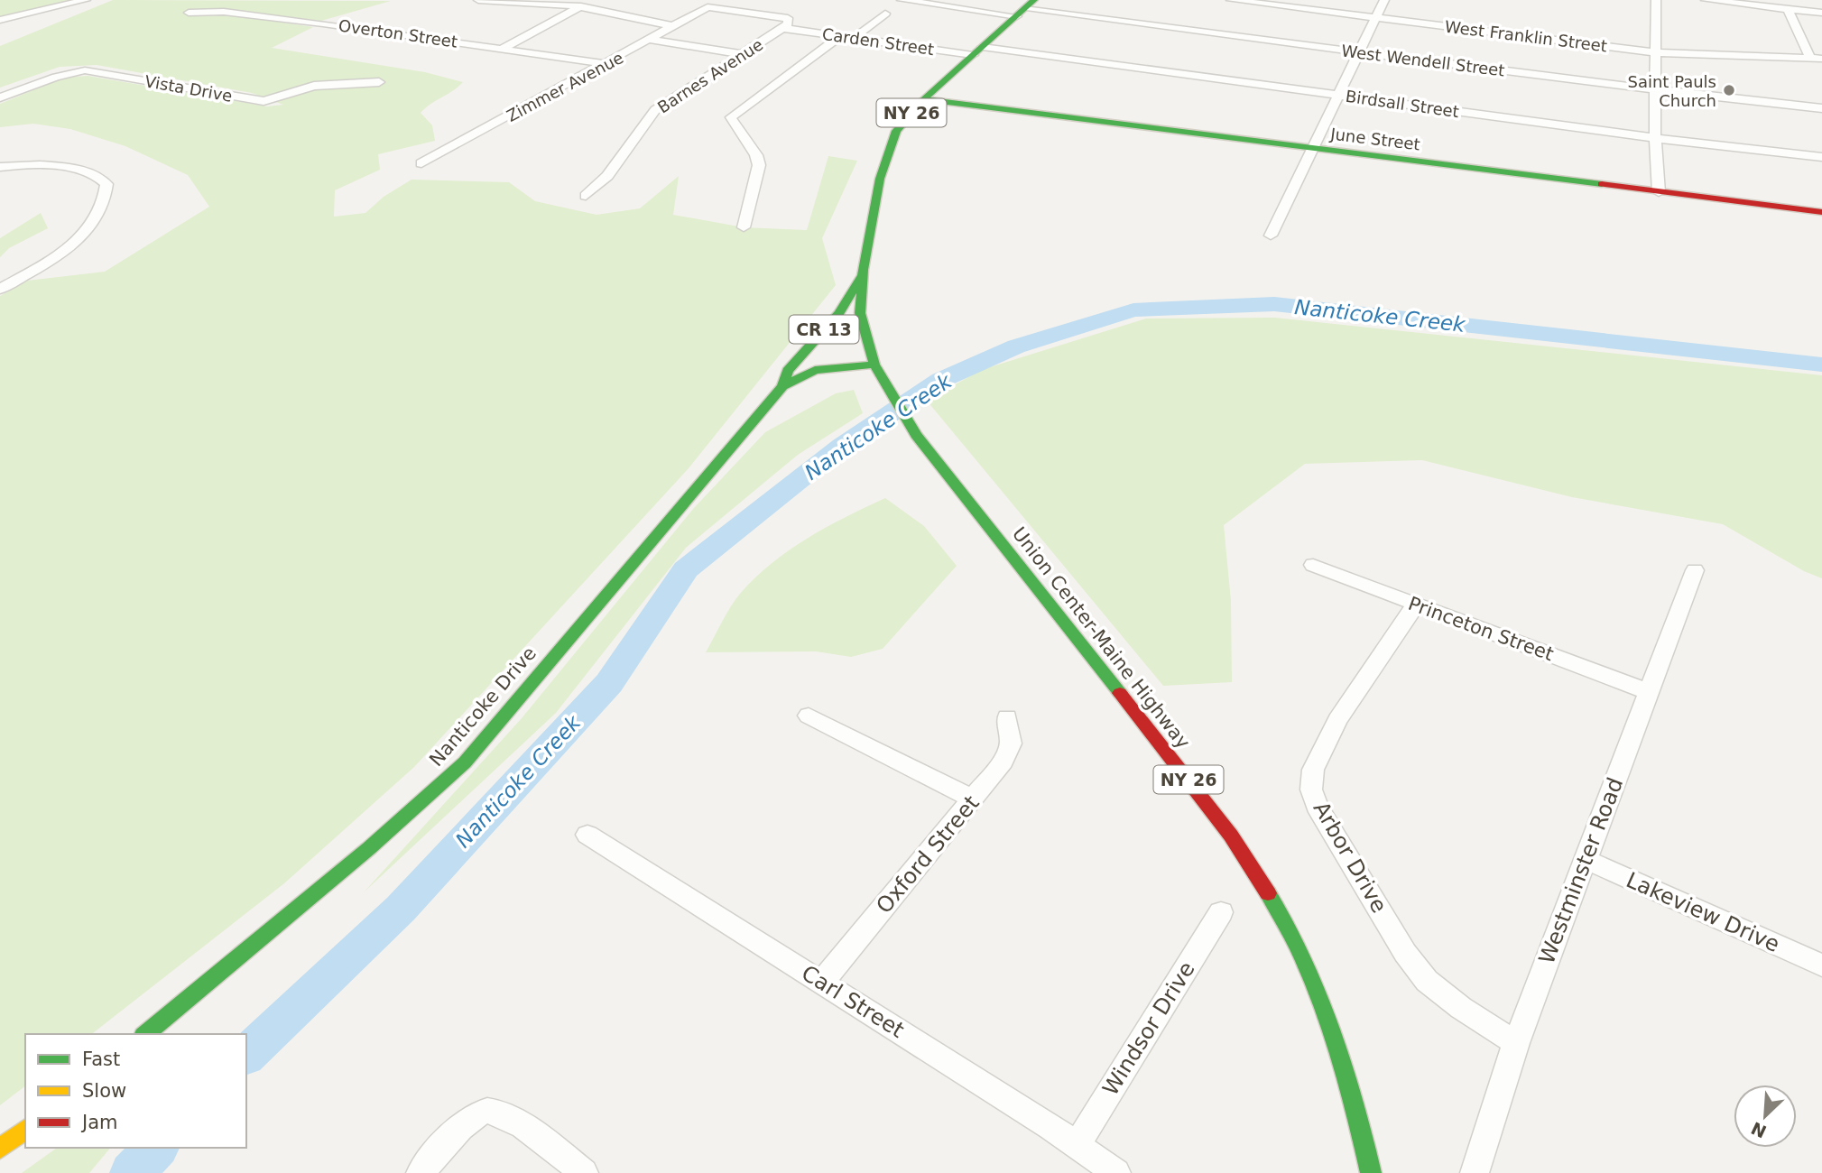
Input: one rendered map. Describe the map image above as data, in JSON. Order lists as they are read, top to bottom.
{
  "streets": {
    "main road": [
      "NY 26",
      "June Street",
      "CR 13",
      "Union Center-Maine Highway",
      "Nanticoke Drive"
    ],
    "street": [
      "Overton Street",
      "West Franklin Street",
      "Carden Street",
      "West Wendell Street",
      "Barnes Avenue",
      "Zimmer Avenue",
      "Vista Drive",
      "Birdsall Street",
      "Princeton Street",
      "Oxford Street",
      "Arbor Drive",
      "Westminster Road",
      "Lakeview Drive",
      "Carl Street",
      "Windsor Drive"
    ]
  },
  "crossings": [
    ["Overton Street", "Zimmer Avenue"],
    ["Carden Street", "Barnes Avenue"],
    ["Carden Street", "Zimmer Avenue"],
    ["Carden Street", "Birdsall Street"],
    ["Carden Street", "NY 26"],
    ["West Wendell Street", "NY 26"],
    ["Birdsall Street", "NY 26"],
    ["NY 26", "June Street"],
    ["NY 26", "CR 13"],
    ["NY 26", "Union Center-Maine Highway"],
    ["CR 13", "Union Center-Maine Highway"],
    ["CR 13", "Nanticoke Drive"],
    ["Princeton Street", "Arbor Drive"],
    ["Princeton Street", "Westminster Road"],
    ["Oxford Street", "Carl Street"],
    ["Arbor Drive", "Westminster Road"],
    ["Westminster Road", "Lakeview Drive"],
    ["Carl Street", "Windsor Drive"]
  ],
  "water": ["Nanticoke Creek"],
  "places": ["Saint Pauls Church"],
  "legend": ["Fast", "Slow", "Jam"],
  "north": "bottom left"
}
